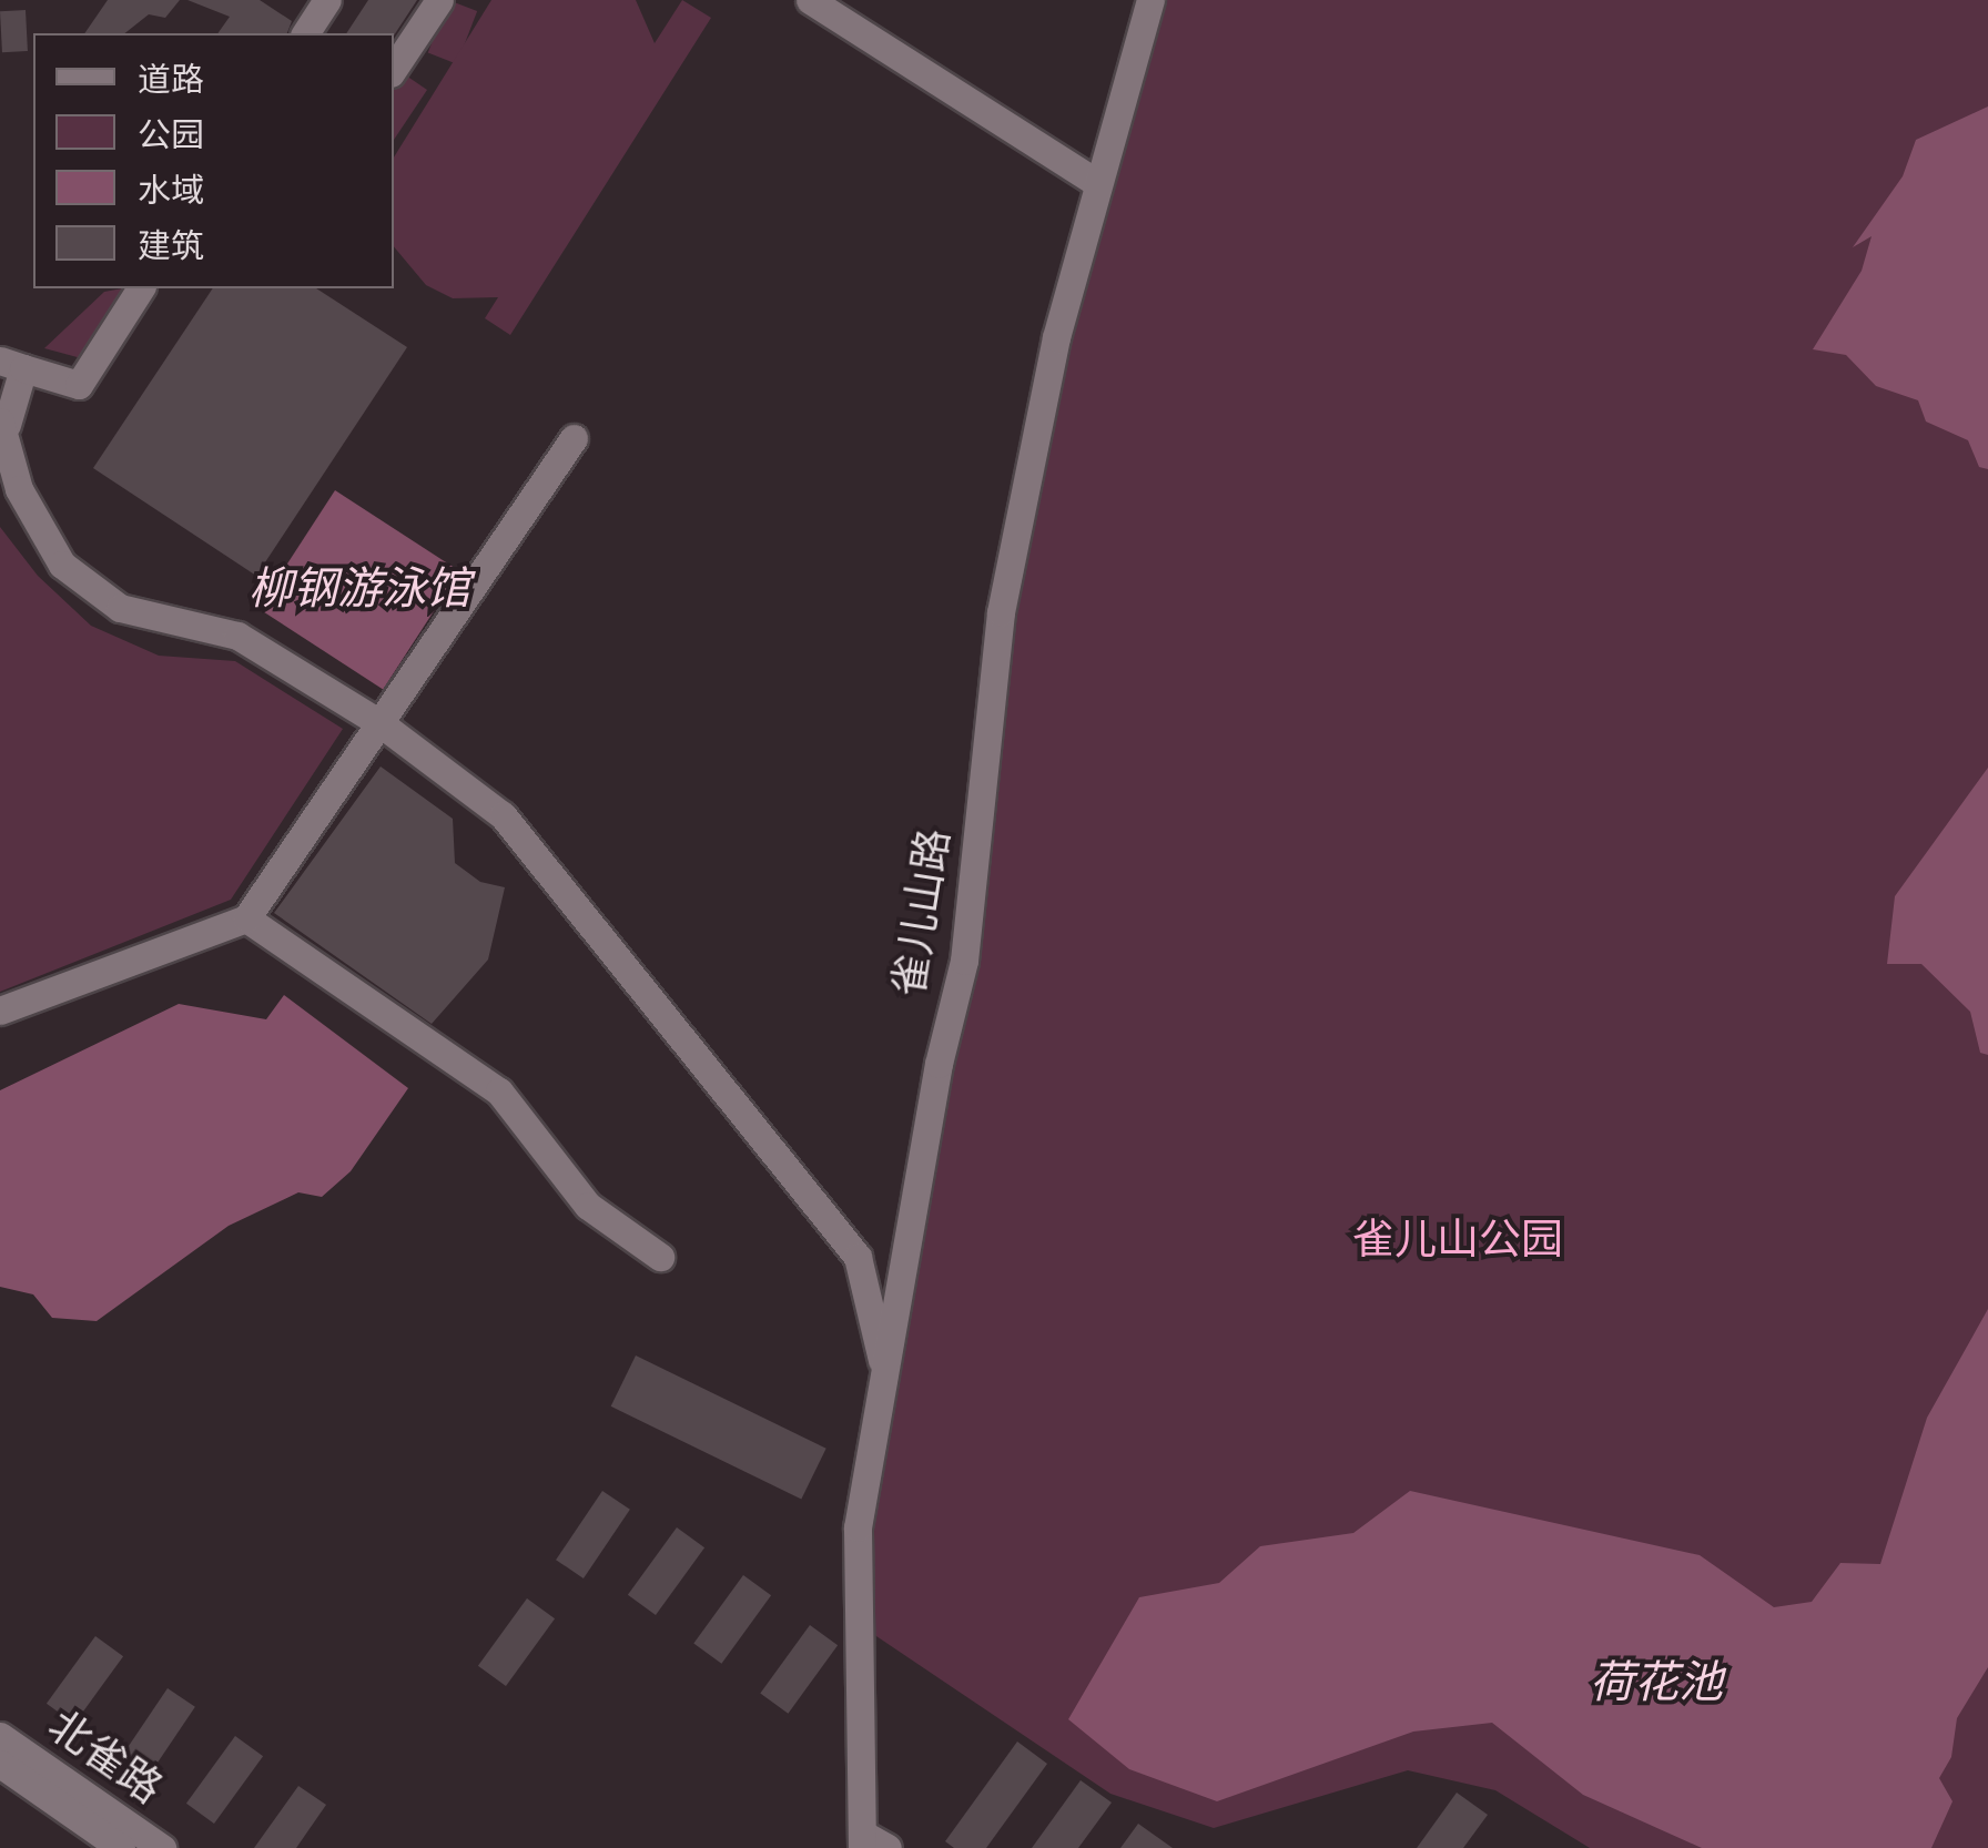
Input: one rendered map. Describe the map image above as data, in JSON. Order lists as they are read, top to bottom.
{
  "streets": {
    "street": ["雀儿山路", "北雀路"]
  },
  "water": ["柳钢游泳馆", "荷花池"],
  "parks": ["雀儿山公园"],
  "legend": [
    "道路",
    "公园",
    "水域",
    "建筑"
  ]
}
